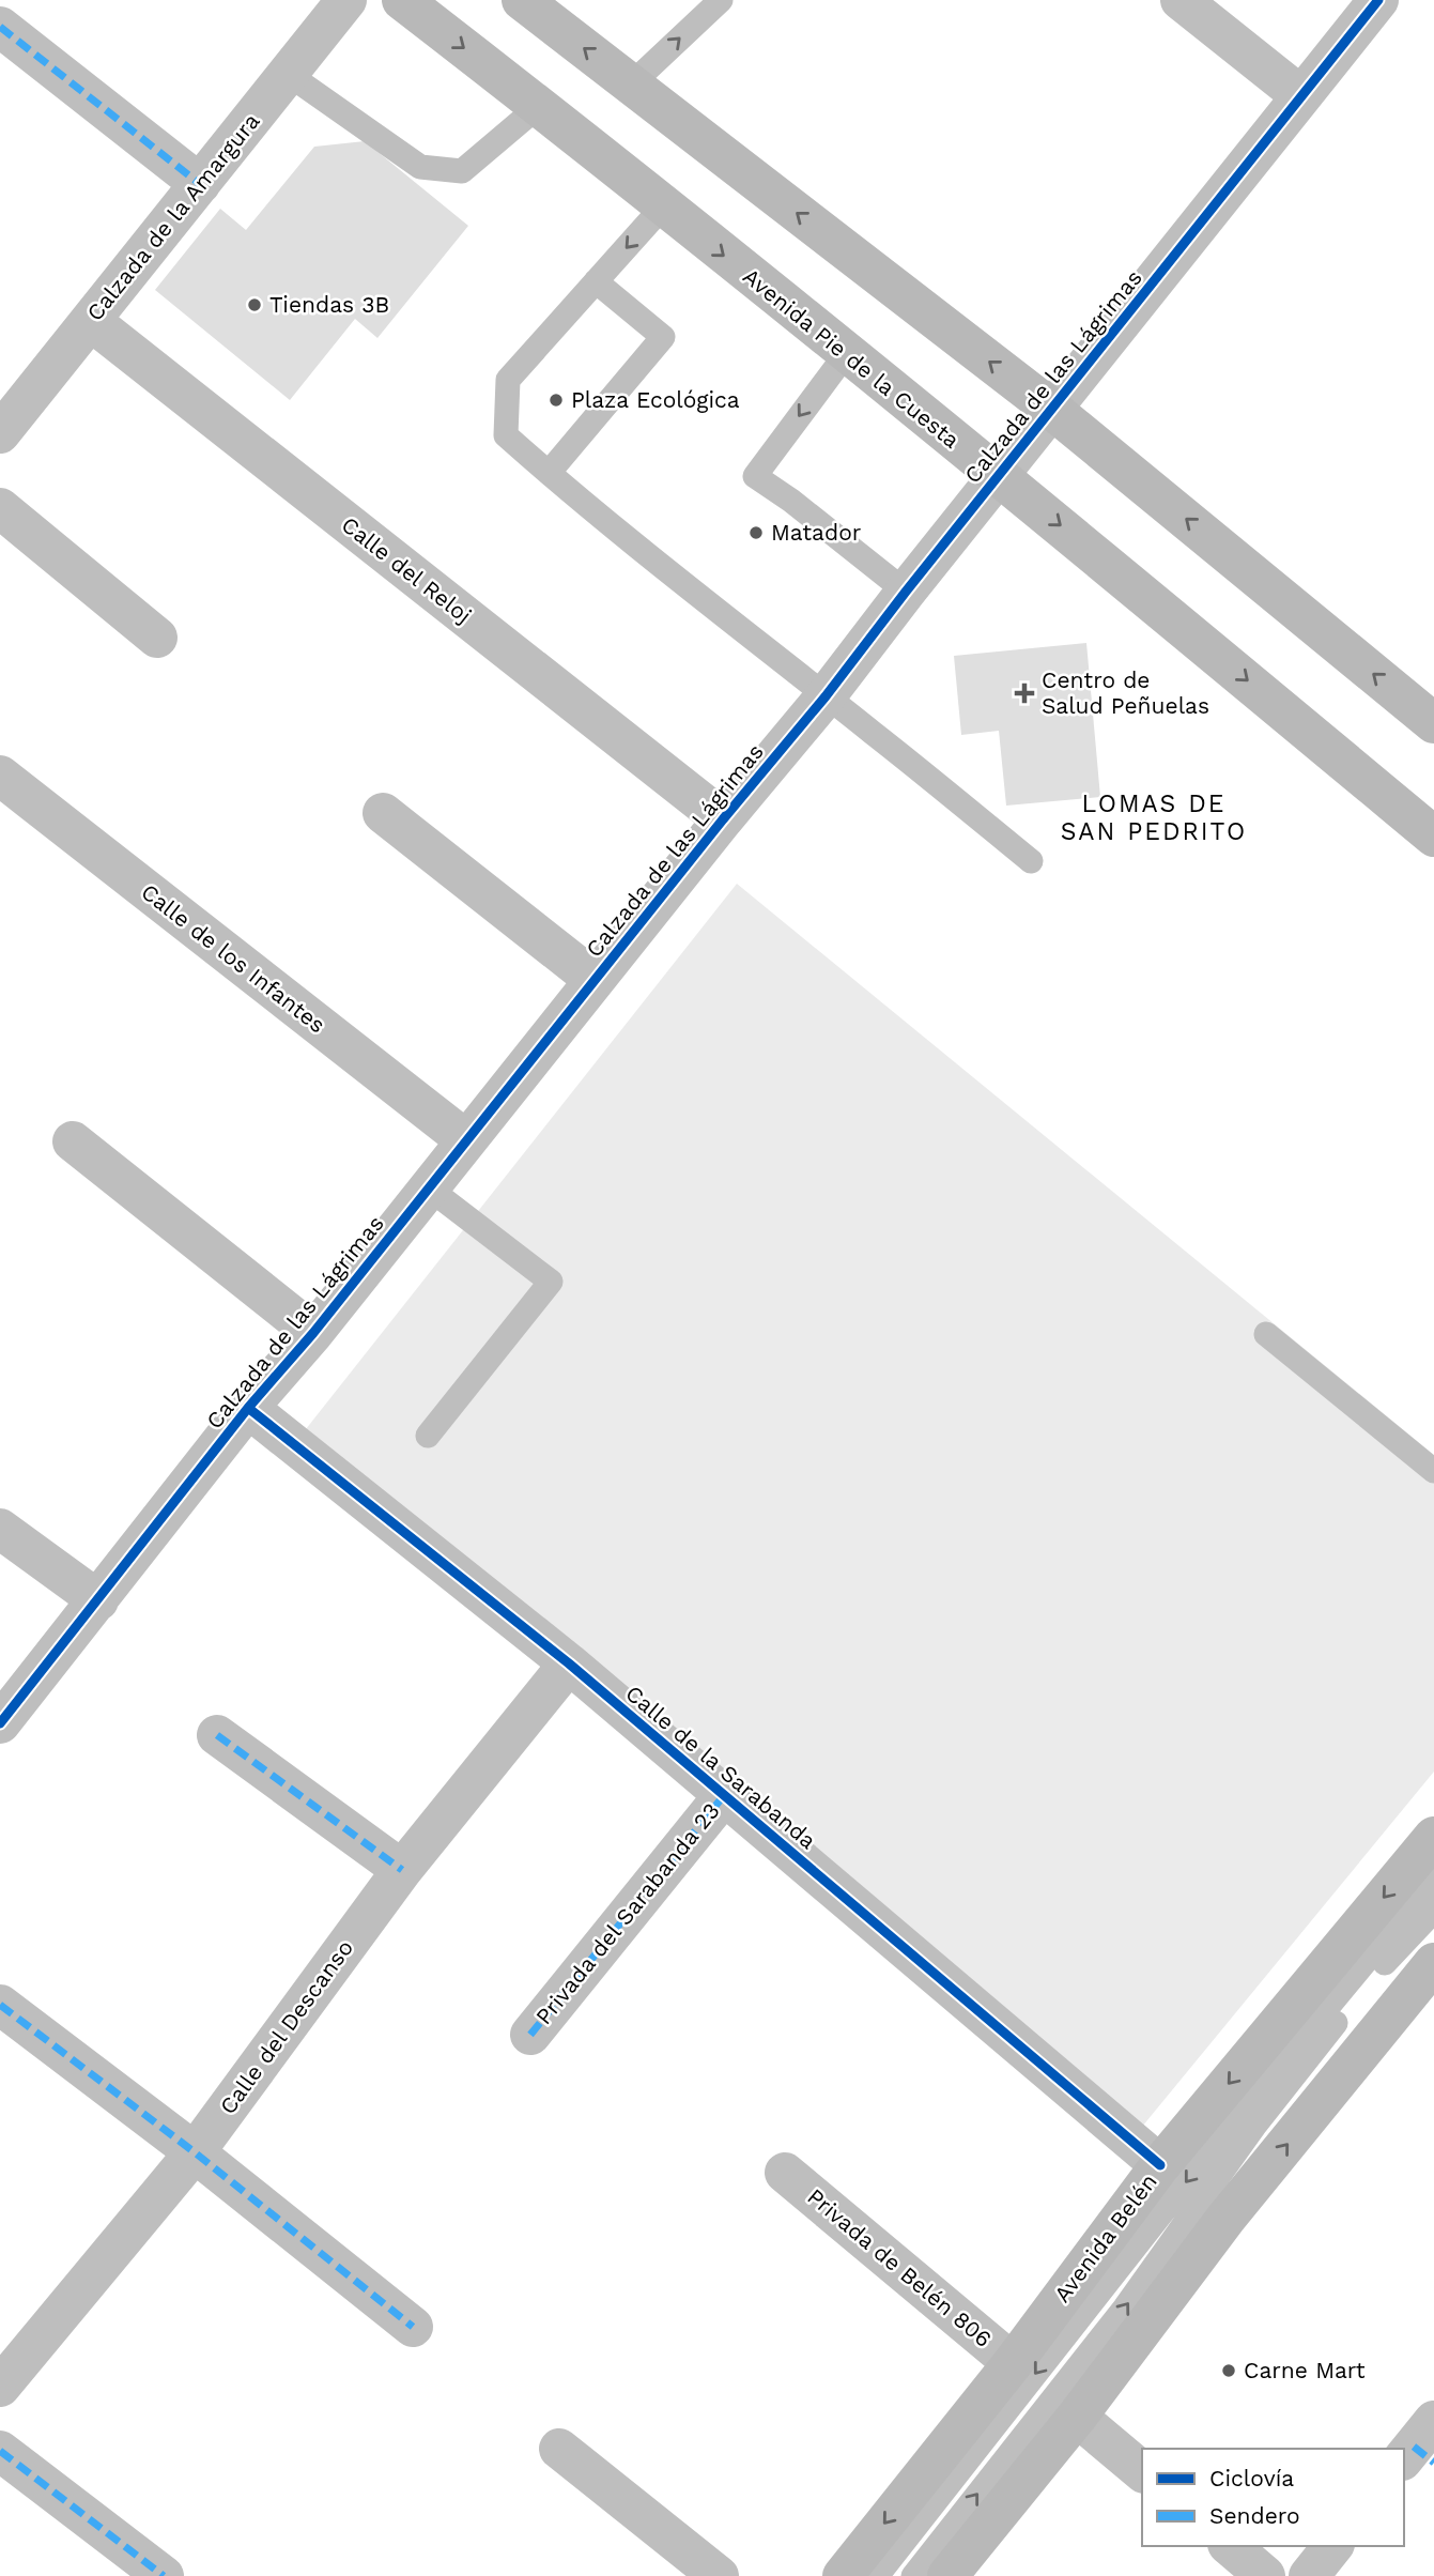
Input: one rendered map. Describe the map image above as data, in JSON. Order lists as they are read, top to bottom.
{
  "streets": {
    "main road": ["Avenida Pie de la Cuesta", "Avenida Belén"],
    "street": [
      "Calzada de la Amargura",
      "Calzada de las Lágrimas",
      "Calle del Reloj",
      "Calle de los Infantes",
      "Calle de la Sarabanda",
      "Privada del Sarabanda 23",
      "Calle del Descanso",
      "Privada de Belén 806"
    ]
  },
  "crossings": [
    ["Calzada de la Amargura", "Calle del Reloj"],
    ["Avenida Pie de la Cuesta", "Calzada de las Lágrimas"],
    ["Calzada de las Lágrimas", "Calle del Reloj"],
    ["Calzada de las Lágrimas", "Calle de los Infantes"],
    ["Calzada de las Lágrimas", "Calle de la Sarabanda"],
    ["Calle de la Sarabanda", "Privada del Sarabanda 23"],
    ["Calle de la Sarabanda", "Calle del Descanso"],
    ["Calle de la Sarabanda", "Avenida Belén"],
    ["Avenida Belén", "Privada de Belén 806"]
  ],
  "districts": ["LOMAS DE SAN PEDRITO"],
  "places": {
    "other": [
      "Tiendas 3B",
      "Plaza Ecológica",
      "Matador",
      "Carne Mart"
    ],
    "health": ["Centro de Salud Peñuelas"]
  },
  "legend": ["Ciclovía", "Sendero"]
}
